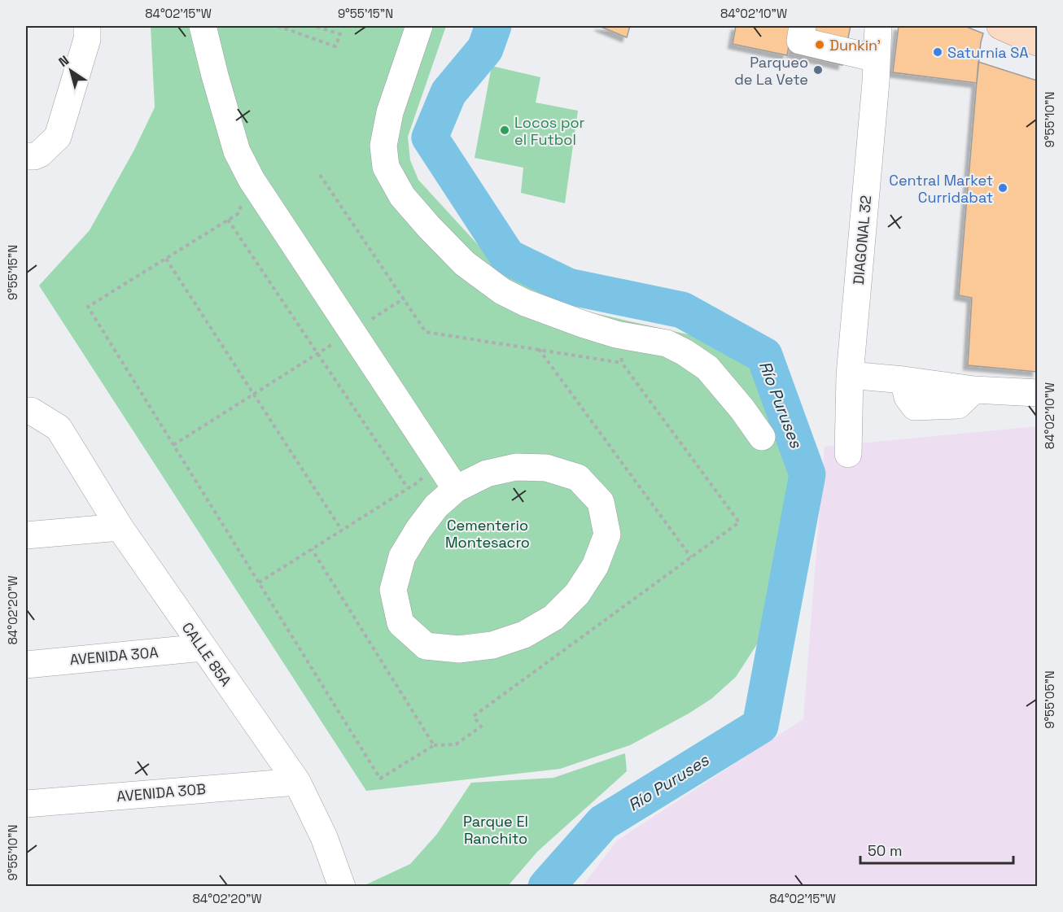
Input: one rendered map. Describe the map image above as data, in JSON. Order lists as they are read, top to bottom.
{
  "streets": {
    "street": [
      "DIAGONAL 32",
      "CALLE 85A",
      "AVENIDA 30A",
      "AVENIDA 30B"
    ]
  },
  "crossings": [
    ["CALLE 85A", "AVENIDA 30A"],
    ["CALLE 85A", "AVENIDA 30B"]
  ],
  "water": ["Río Puruses"],
  "parks": ["Cementerio Montesacro", "Parque El Ranchito"],
  "places": [
    "Dunkin'",
    "Saturnia SA",
    "Parqueo de La Vete",
    "Locos por el Futbol",
    "Central Market Curridabat"
  ],
  "scale_bar": "50 m",
  "north": "top left",
  "coordinates": [
    "84°02'15\"W",
    "9°55'15\"N",
    "84°02'10\"W",
    "9°55'10\"N",
    "84°02'20\"W",
    "9°55'05\"N"
  ]
}
